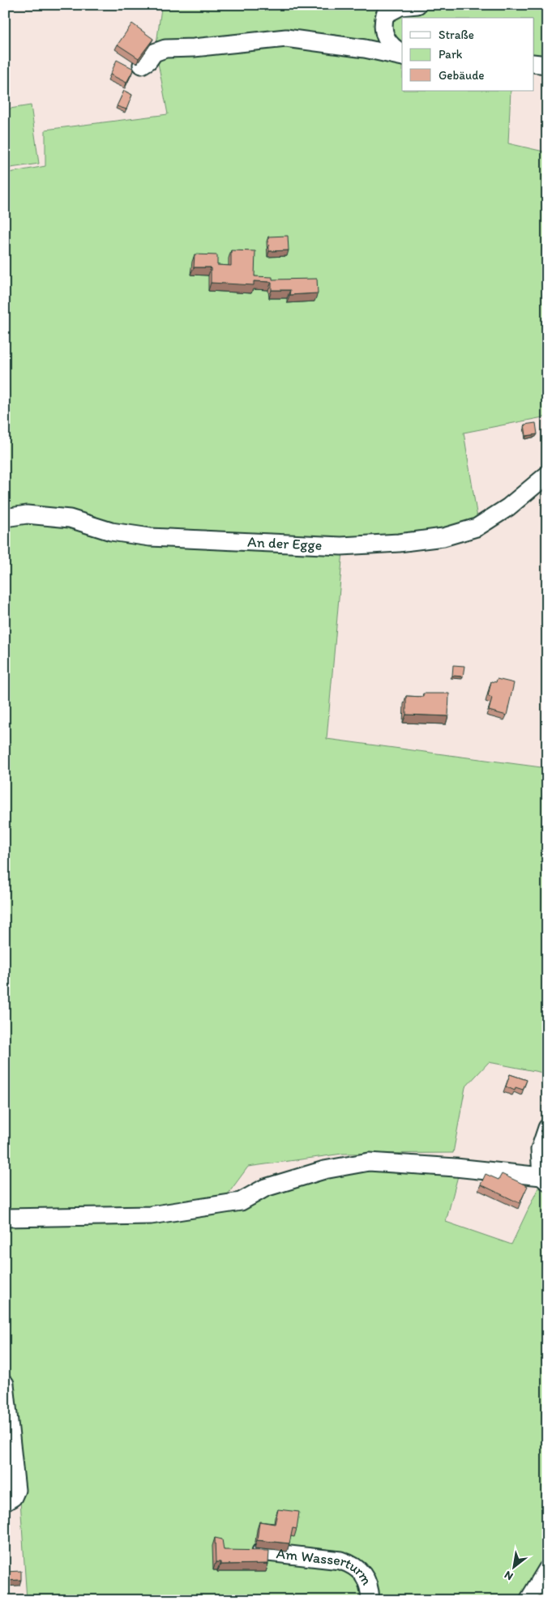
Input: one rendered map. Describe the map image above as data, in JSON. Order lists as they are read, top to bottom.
{
  "streets": {
    "street": ["An der Egge", "Am Wasserturm"]
  },
  "legend": ["Straße", "Park", "Gebäude"],
  "north": "bottom left"
}
